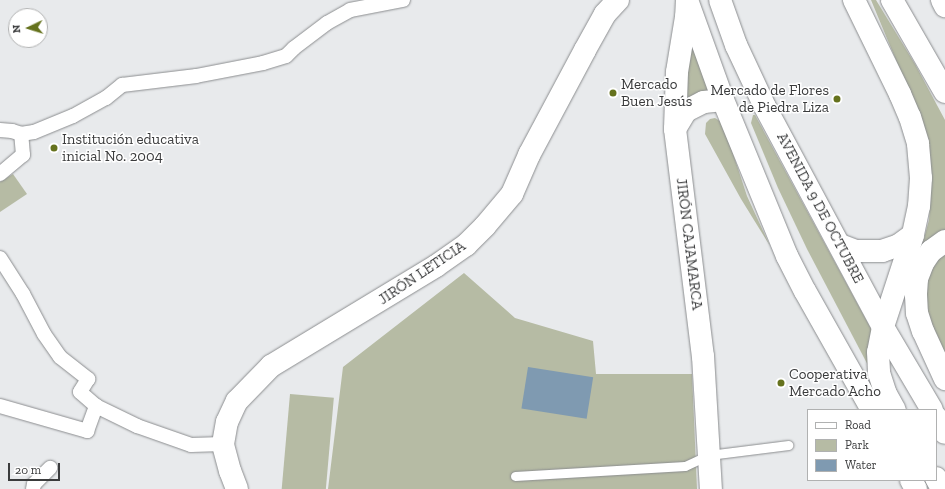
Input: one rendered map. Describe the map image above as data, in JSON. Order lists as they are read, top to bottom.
{
  "streets": {
    "main road": ["AVENIDA 9 DE OCTUBRE", "JIRÓN CAJAMARCA", "JIRÓN LETICIA"]
  },
  "places": [
    "Mercado Buen Jesús",
    "Mercado de Flores de Piedra Liza",
    "Institución educativa inicial No. 2004",
    "Cooperativa Mercado Acho"
  ],
  "legend": ["Road", "Park", "Water"],
  "scale_bar": "20 m",
  "north": "left"
}
